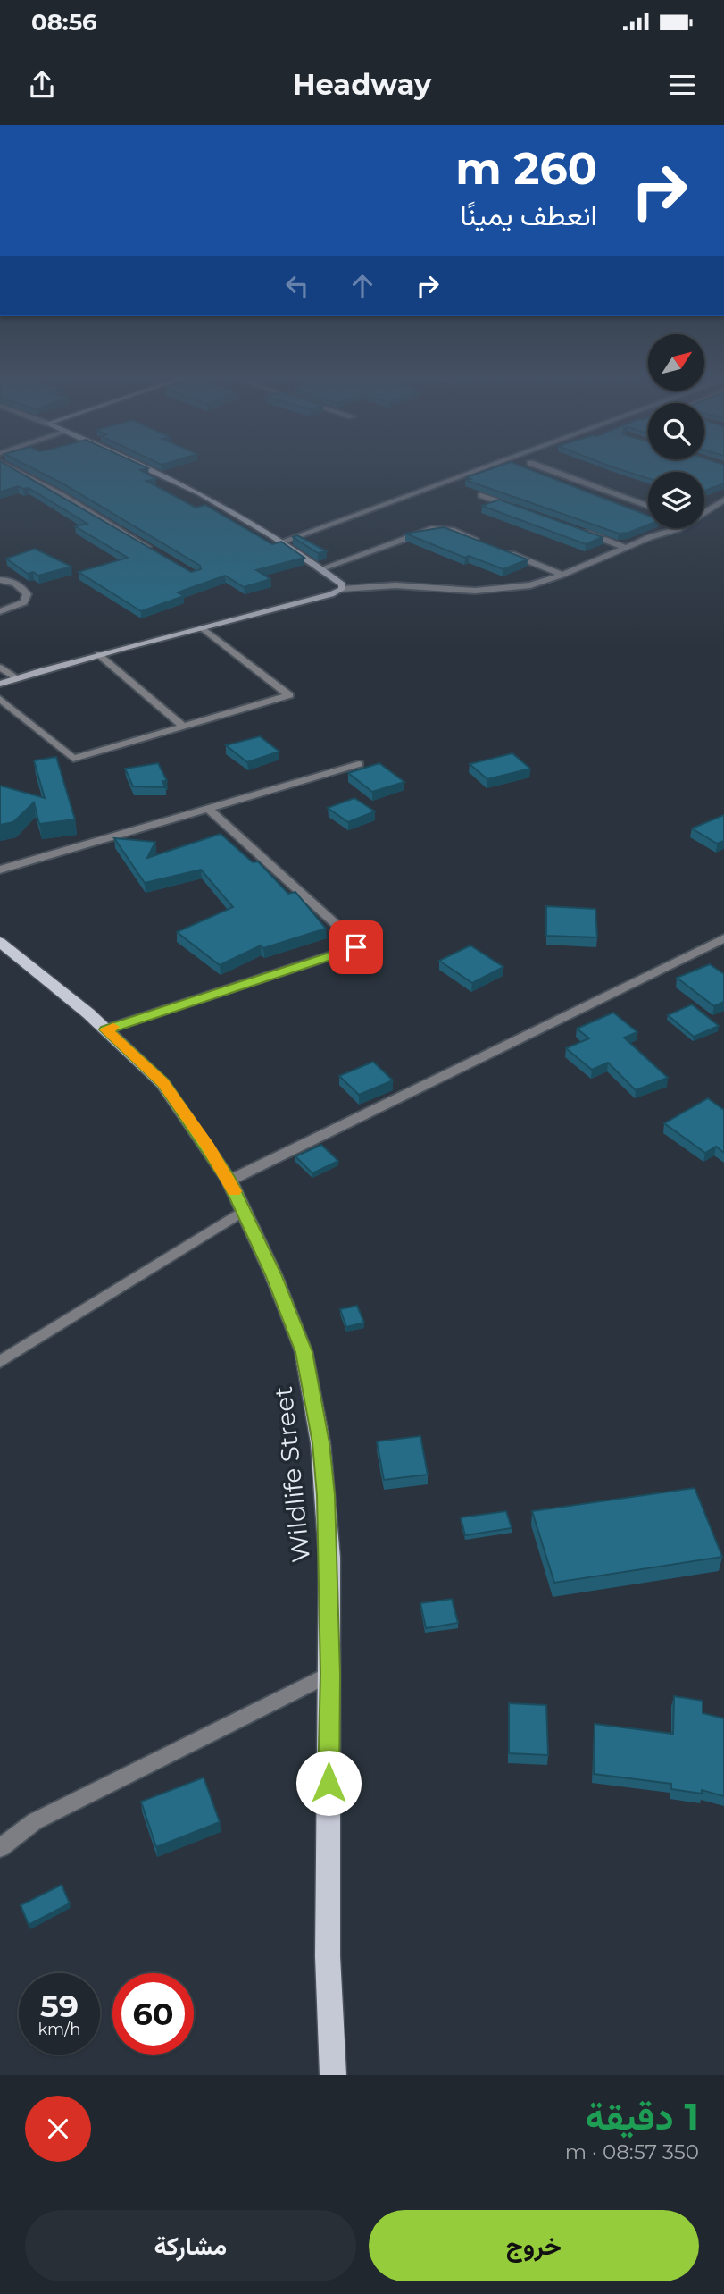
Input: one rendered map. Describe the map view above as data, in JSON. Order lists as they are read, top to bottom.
{
  "streets": {
    "main road": ["Wildlife Street"]
  },
  "north": "top right",
  "page": {
    "status": "08:56",
    "header": "Headway",
    "turn": ["260 m", "انعطف يمينًا"],
    "speed": "59 km/h",
    "limit": "60",
    "heading": ["1 دقيقة", "350 m · 08:57"],
    "buttons": ["خروج", "مشاركة"]
  }
}
